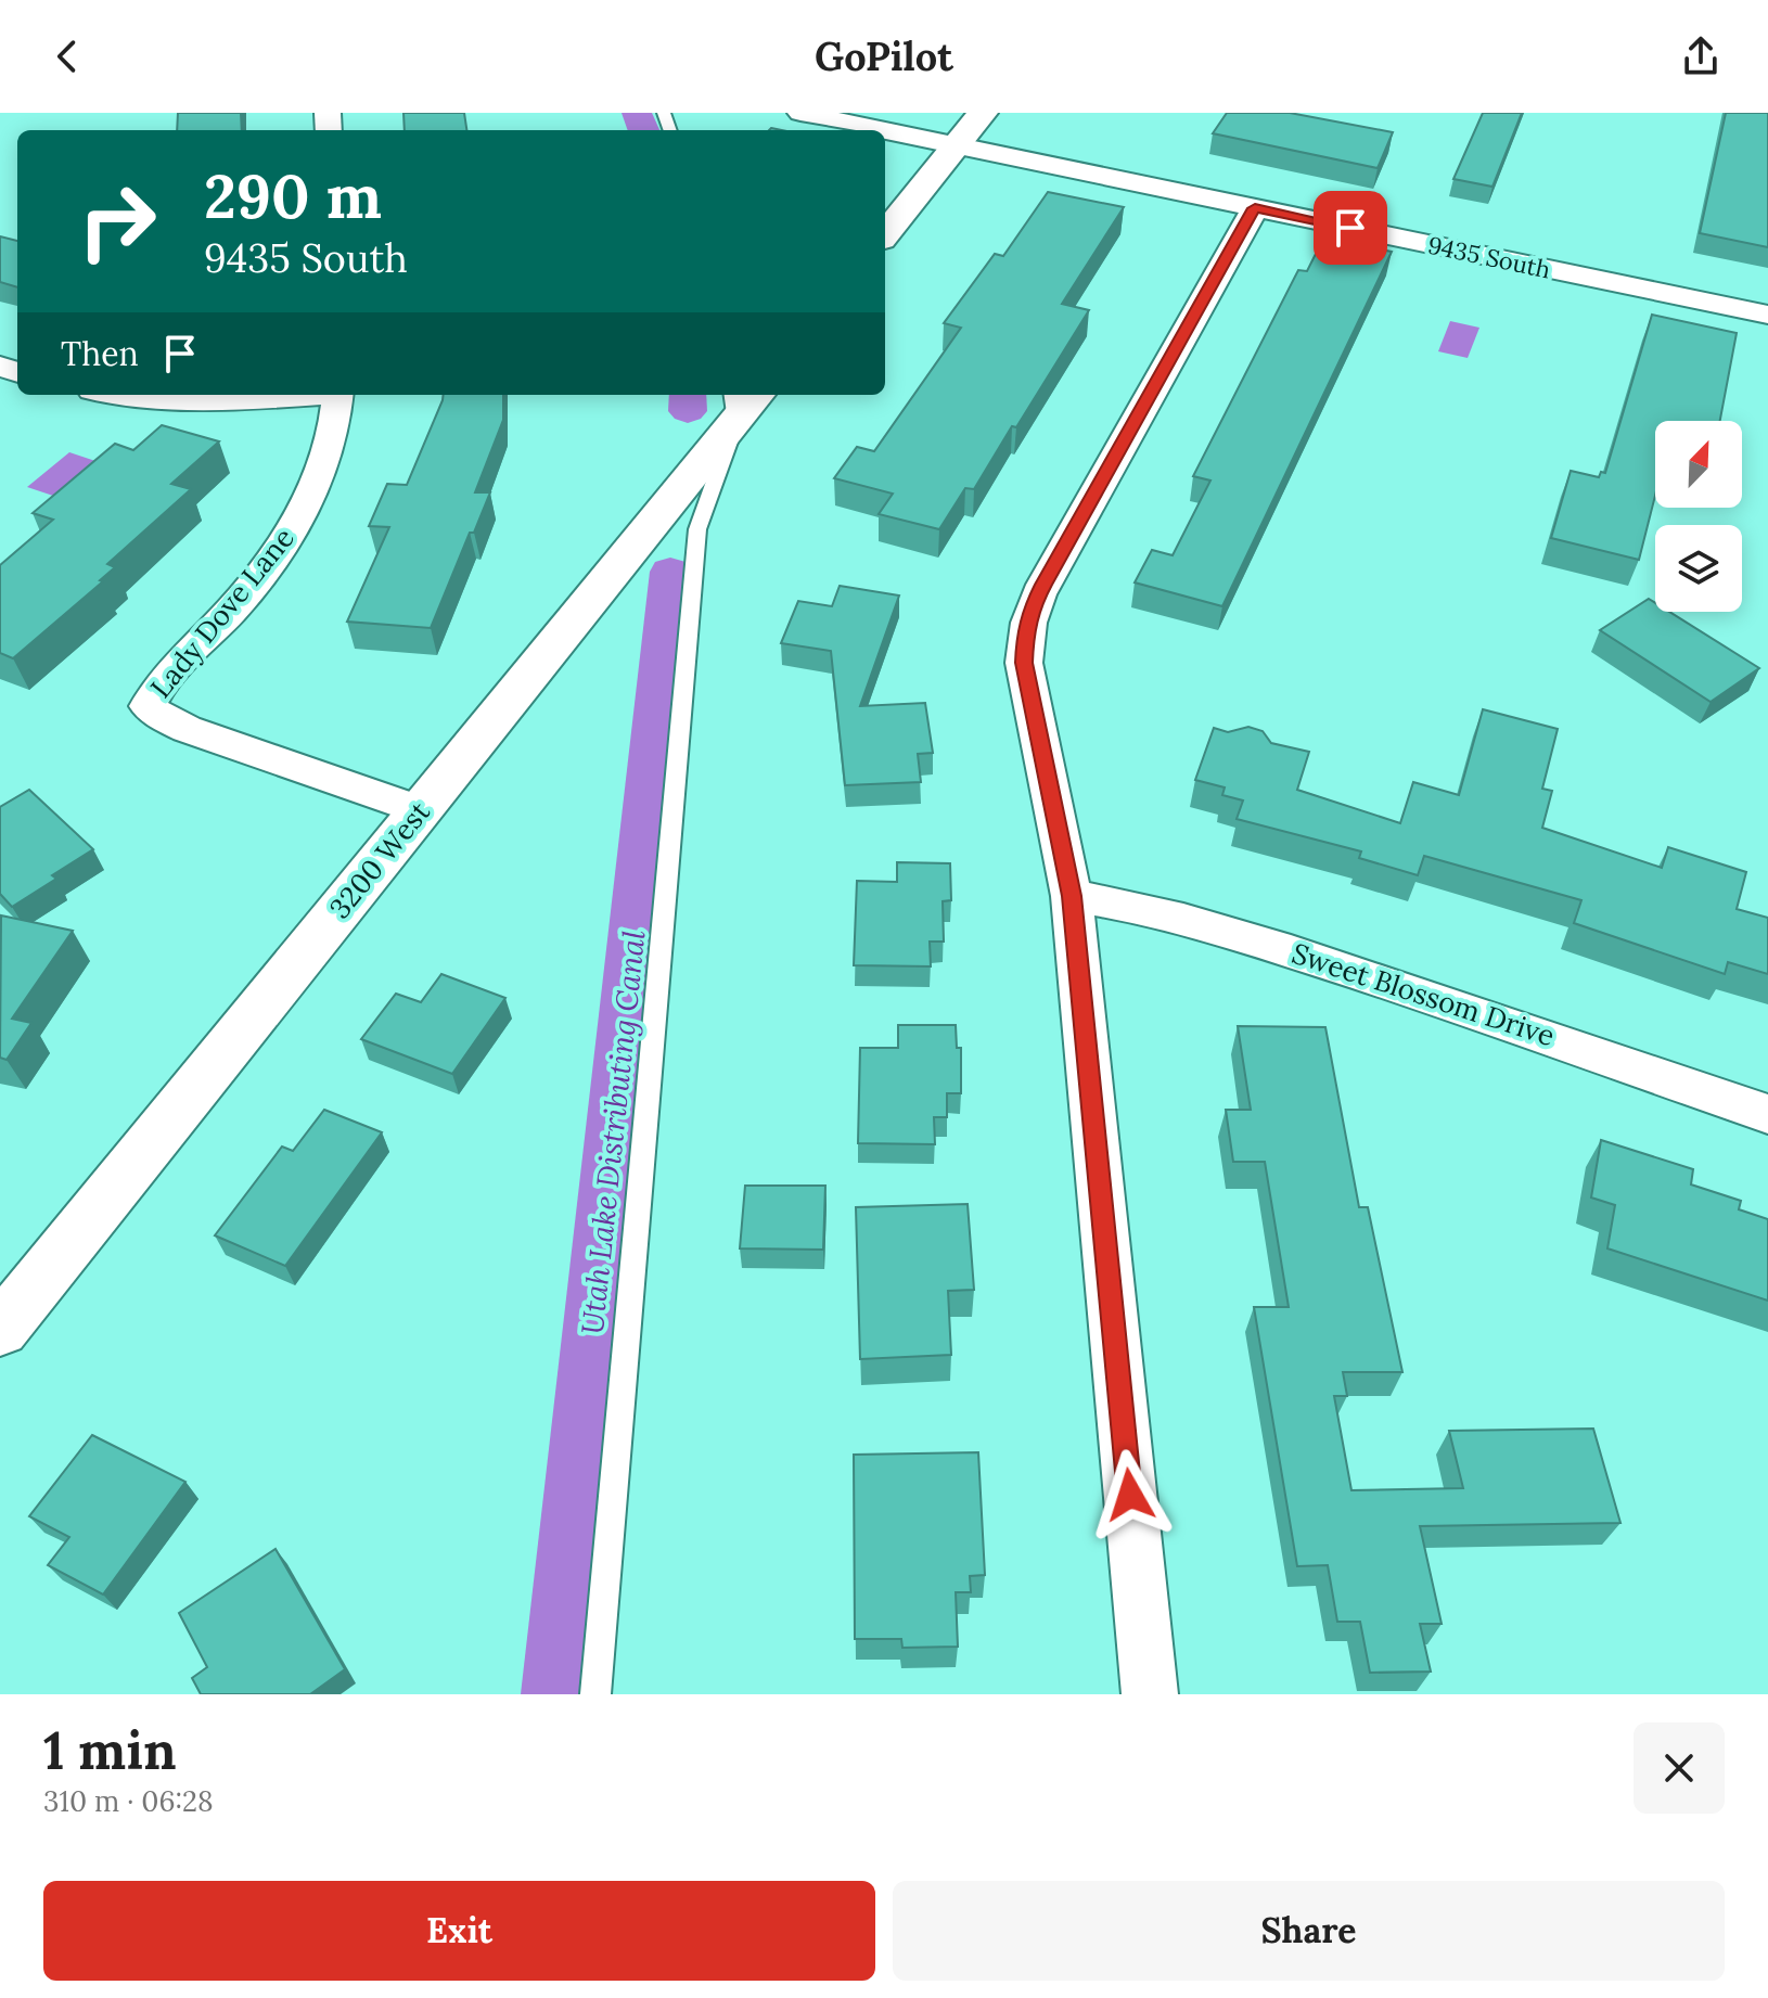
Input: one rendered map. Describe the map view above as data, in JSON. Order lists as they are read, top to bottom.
{
  "streets": {
    "street": [
      "9435 South",
      "Lady Dove Lane",
      "3200 West",
      "Sweet Blossom Drive"
    ]
  },
  "crossings": [
    ["Lady Dove Lane", "3200 West"]
  ],
  "water": ["Utah Lake Distributing Canal"],
  "north": "top right",
  "page": {
    "header": "GoPilot",
    "turn": ["290 m", "9435 South"],
    "then": "Then",
    "heading": ["1 min", "310 m · 06:28"],
    "buttons": ["Exit", "Share"]
  }
}
